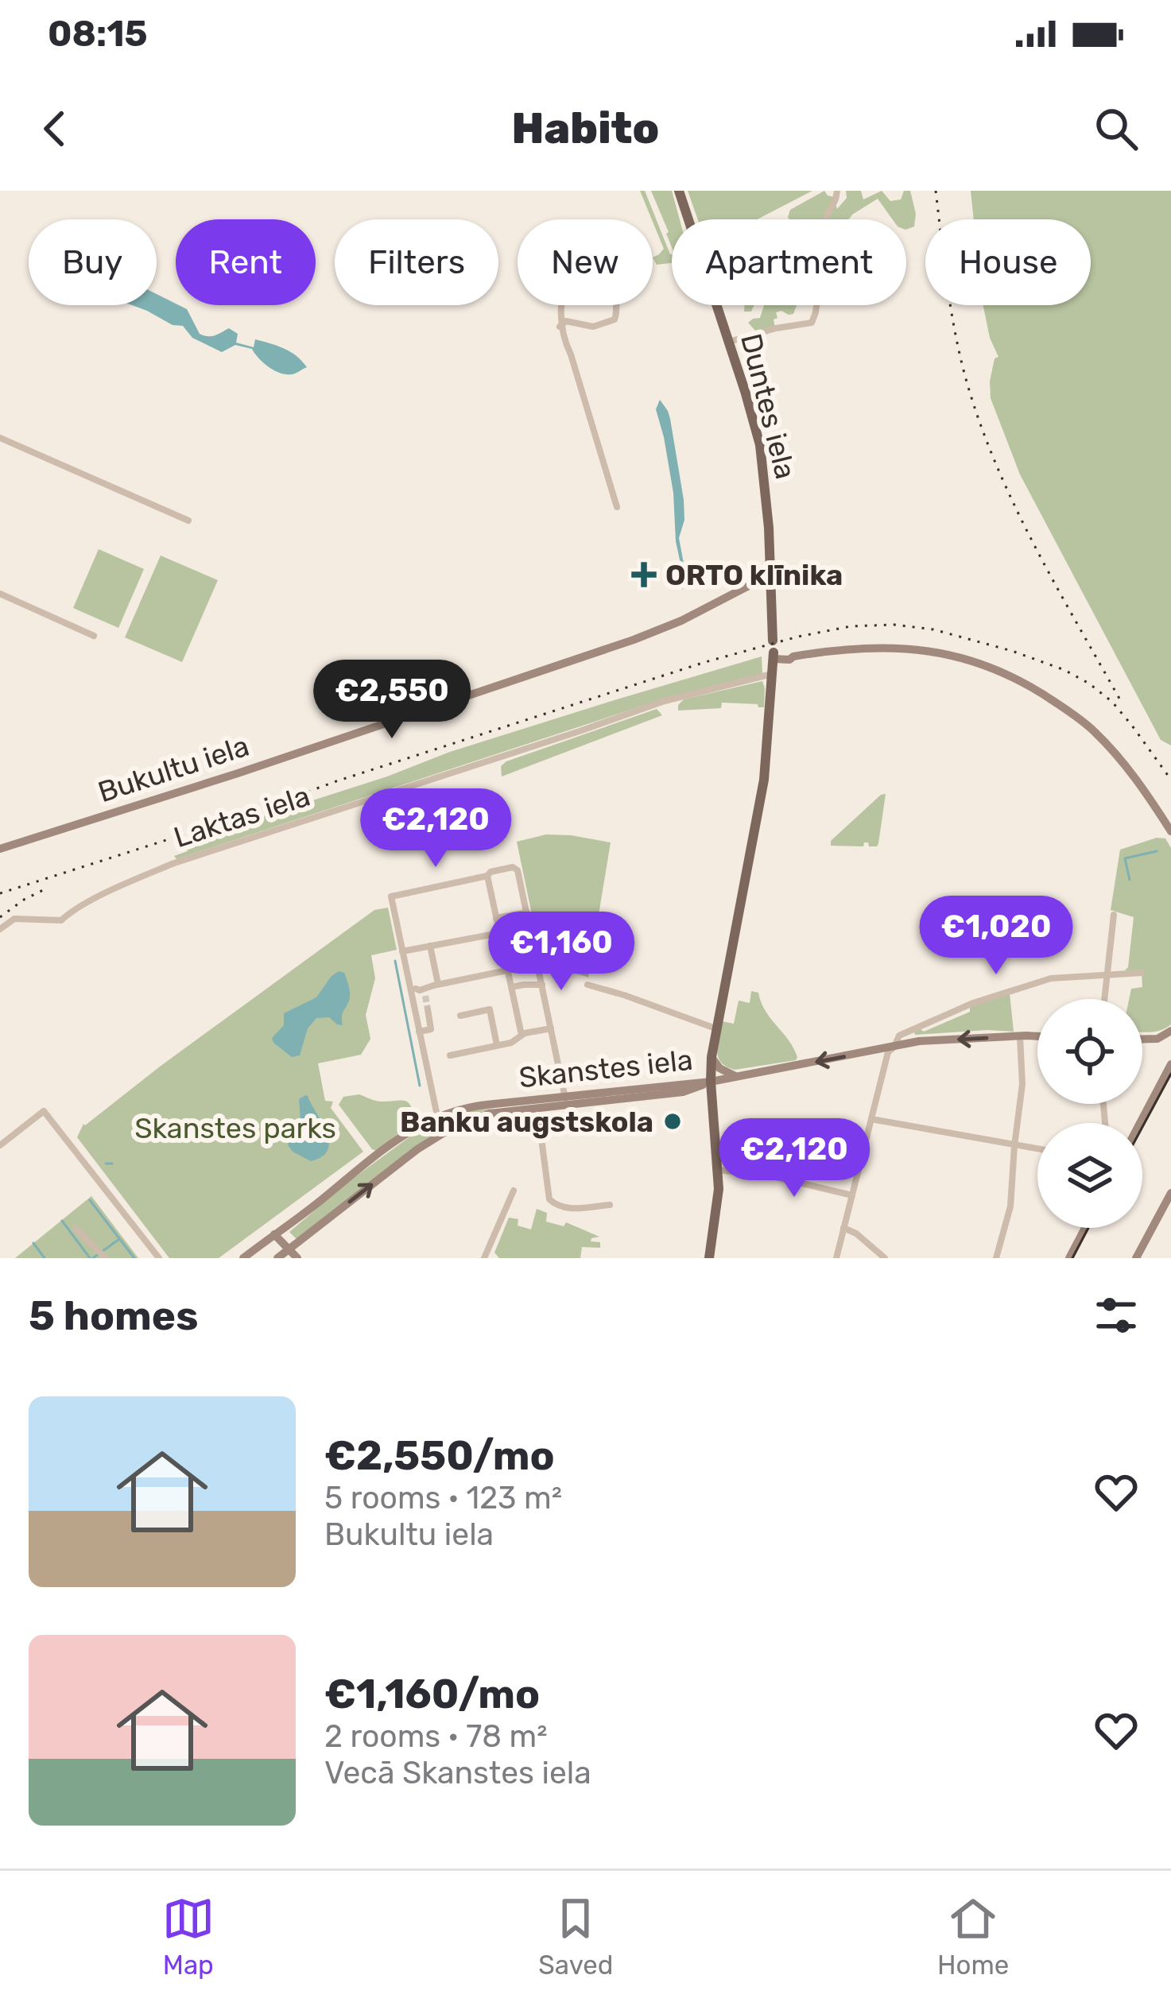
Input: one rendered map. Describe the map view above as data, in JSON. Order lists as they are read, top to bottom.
{
  "streets": {
    "main road": ["Duntes iela"],
    "street": ["Bukultu iela", "Laktas iela", "Skanstes iela"]
  },
  "crossings": [
    ["Duntes iela", "Bukultu iela"]
  ],
  "parks": ["Skanstes parks"],
  "places": {
    "health": ["ORTO klīnika"],
    "other": ["Banku augstskola"]
  },
  "page": {
    "status": "08:15",
    "header": "Habito",
    "chip": [
      "Buy",
      "Rent",
      "Filters",
      "New",
      "Apartment",
      "House"
    ],
    "price": [
      "€2,550",
      "€2,120",
      "€1,020",
      "€1,160",
      "€2,120"
    ],
    "heading": "5 homes",
    "list": [
      {
        "name": "€2,550/mo",
        "note": "5 rooms · 123 m² · Bukultu iela"
      },
      {
        "name": "€1,160/mo",
        "note": "2 rooms · 78 m² · Vecā Skanstes iela"
      }
    ],
    "tabs": ["Map", "Saved", "Home"]
  }
}
